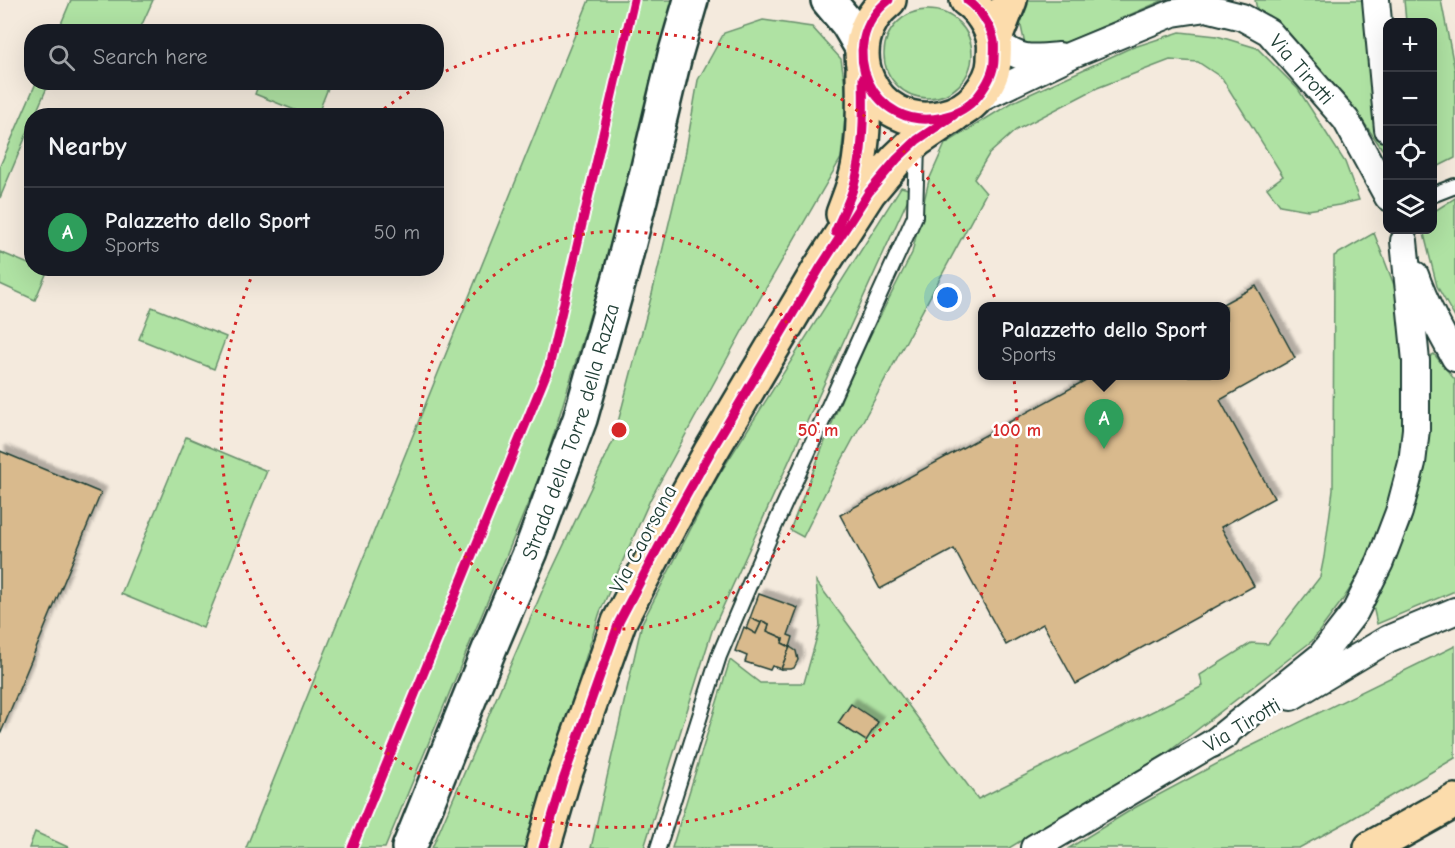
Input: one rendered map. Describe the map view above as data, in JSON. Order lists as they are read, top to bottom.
{
  "streets": {
    "main road": ["Via Caorsana"],
    "street": ["Via Tirotti", "Strada della Torre della Razza"]
  },
  "page": {
    "map_buttons": ["+", "−"],
    "search": "Search here",
    "heading": "Nearby",
    "list": [
      {
        "mark": "A",
        "name": "Palazzetto dello Sport",
        "note": "Sports",
        "value": "50 m"
      }
    ],
    "popup": ["Palazzetto dello Sport", "Sports"],
    "pins": "A"
  },
  "rings": ["50 m", "100 m"]
}
